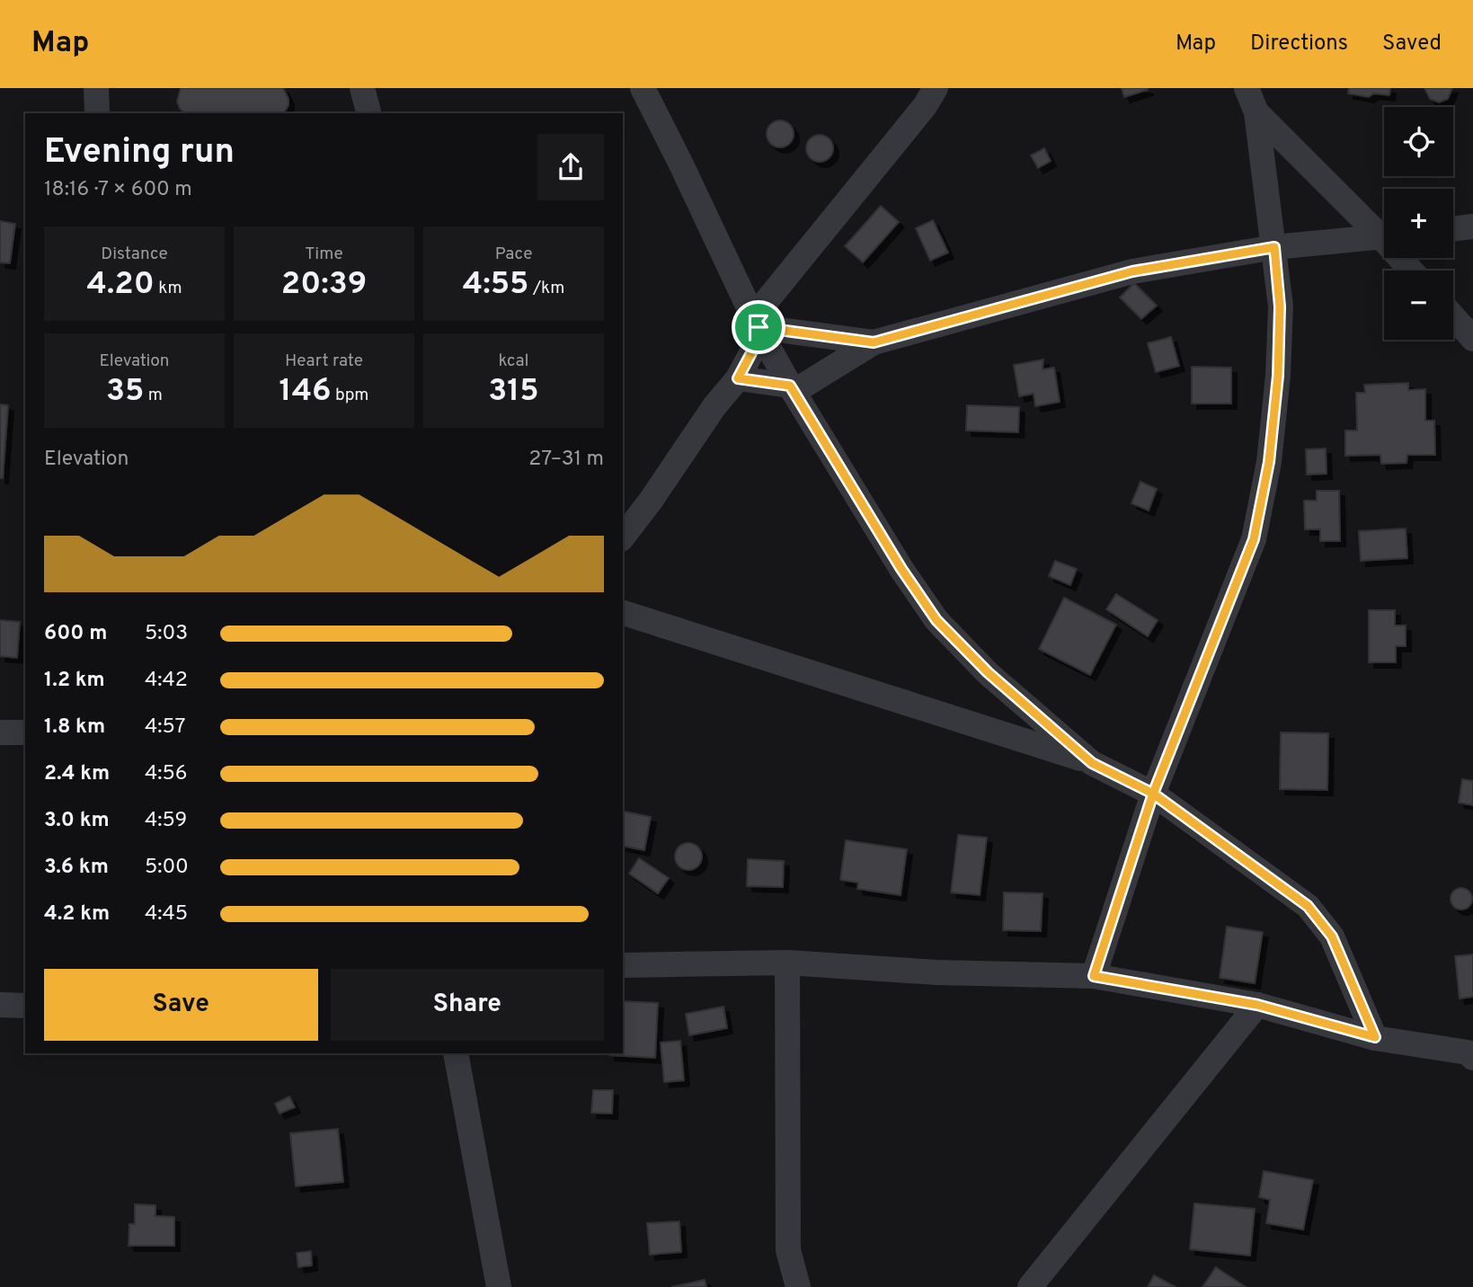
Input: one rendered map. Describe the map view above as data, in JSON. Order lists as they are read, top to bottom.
{
  "page": {
    "header": "Map",
    "nav": ["Map", "Directions", "Saved"],
    "map_buttons": ["+", "−"],
    "heading": ["Evening run", "18:16 · 7 × 600 m"],
    "stats": [
      ["Distance", "4.20 km"],
      ["Time", "20:39"],
      ["Pace", "4:55 /km"],
      ["Elevation", "35 m"],
      ["Heart rate", "146 bpm"],
      ["kcal", "315"]
    ],
    "chart": ["Elevation", "27–31 m"],
    "list": [
      {
        "name": "600 m",
        "note": "5:03"
      },
      {
        "name": "1.2 km",
        "note": "4:42"
      },
      {
        "name": "1.8 km",
        "note": "4:57"
      },
      {
        "name": "2.4 km",
        "note": "4:56"
      },
      {
        "name": "3.0 km",
        "note": "4:59"
      },
      {
        "name": "3.6 km",
        "note": "5:00"
      },
      {
        "name": "4.2 km",
        "note": "4:45"
      }
    ],
    "buttons": ["Save", "Share"]
  }
}
